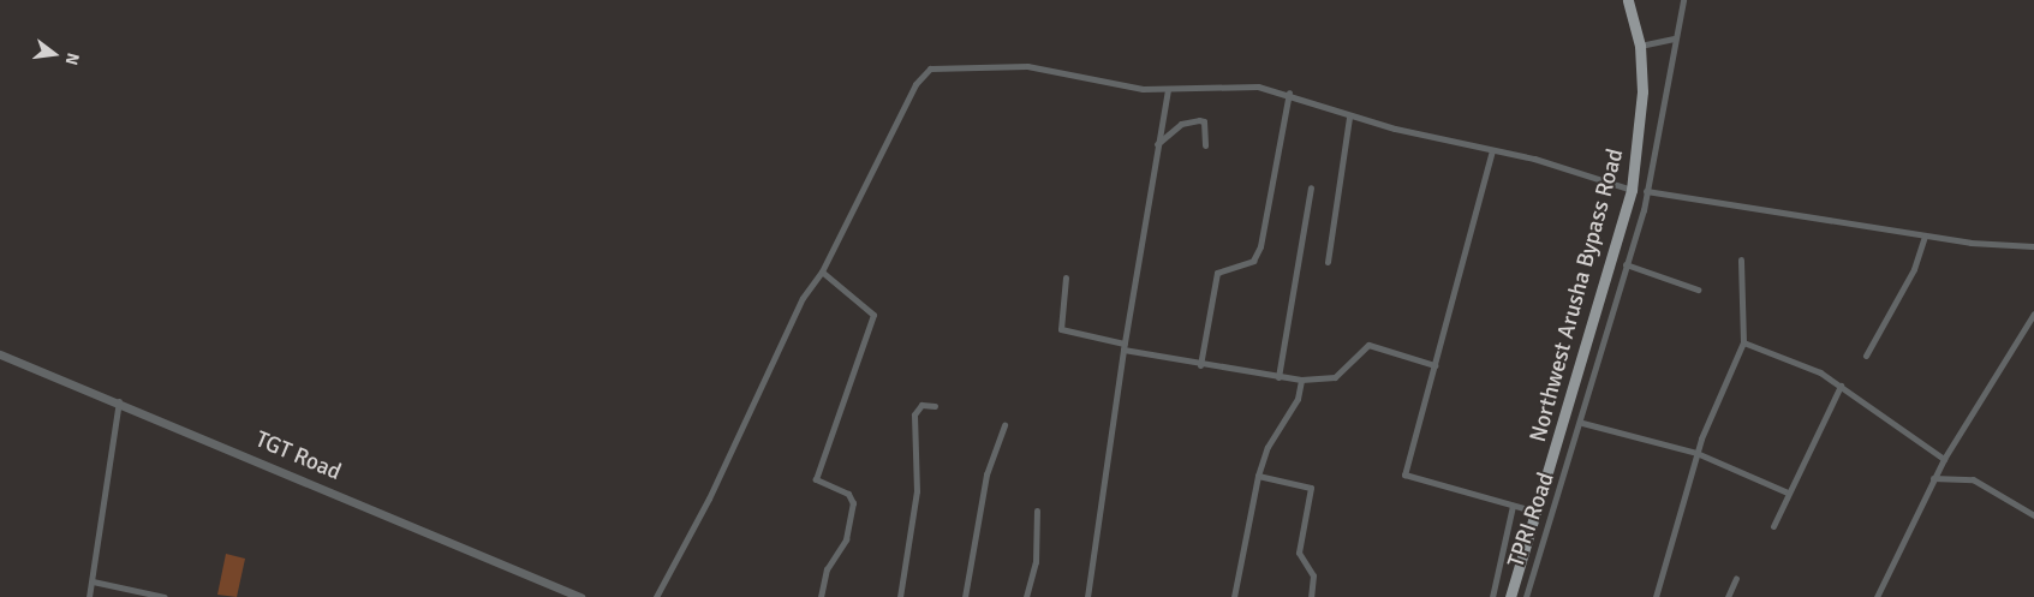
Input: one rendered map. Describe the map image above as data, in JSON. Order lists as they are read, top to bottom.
{
  "streets": {
    "main road": ["Northwest Arusha Bypass Road"],
    "street": ["TGT Road", "TPRI Road"]
  },
  "north": "right"
}
